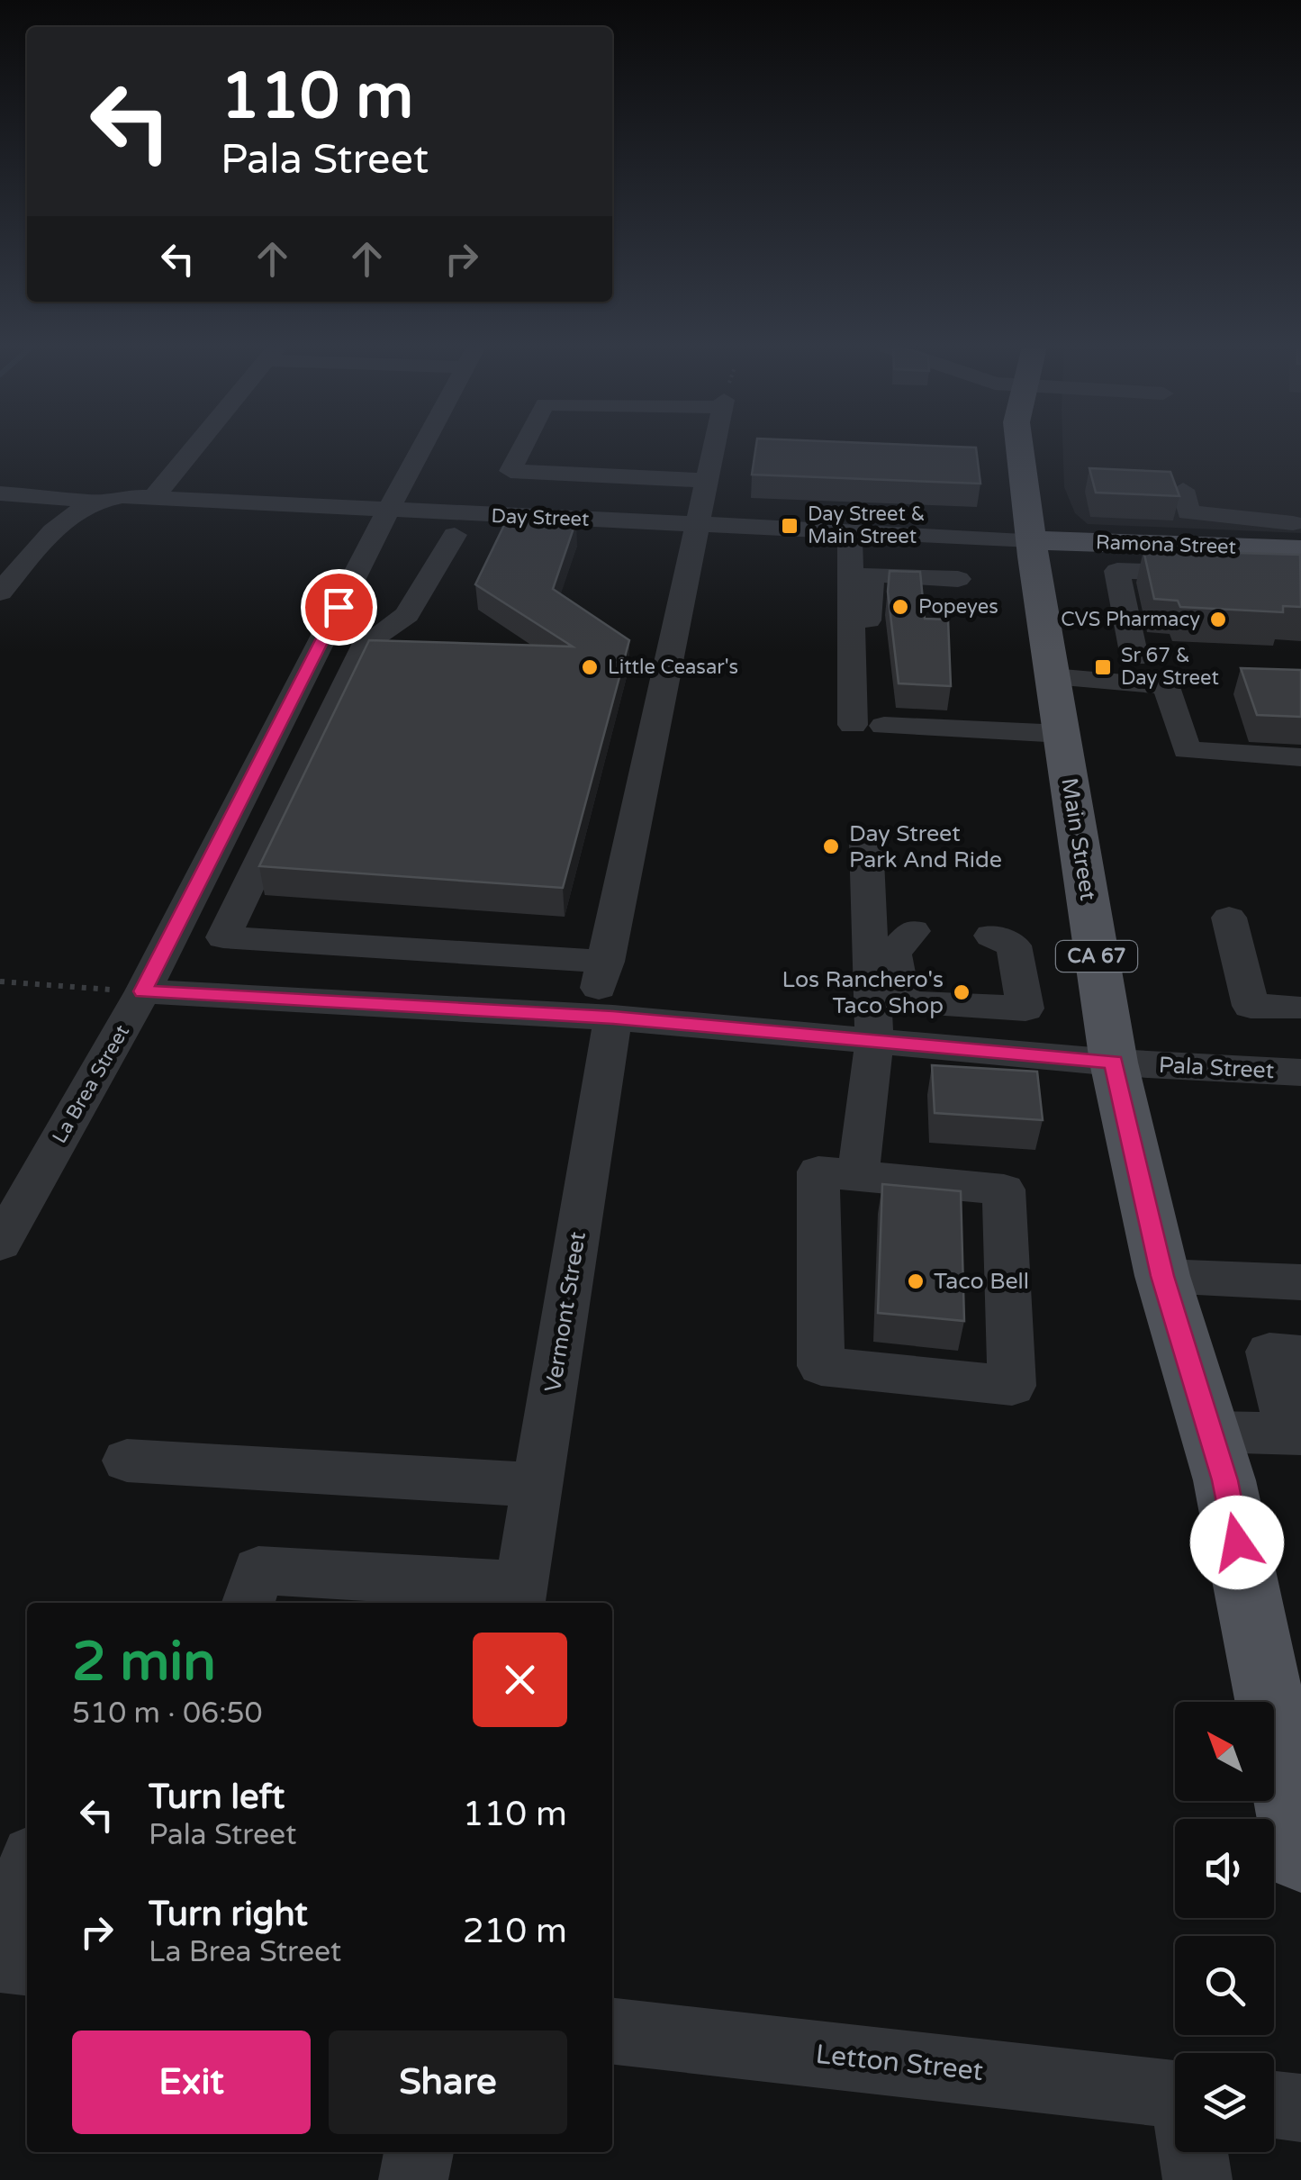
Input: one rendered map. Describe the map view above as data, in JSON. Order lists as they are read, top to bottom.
{
  "streets": {
    "main road": ["Ramona Street", "Main Street", "CA 67"],
    "street": [
      "Day Street",
      "Pala Street",
      "La Brea Street",
      "Vermont Street",
      "Letton Street"
    ]
  },
  "crossings": [
    ["Day Street", "Ramona Street"],
    ["Day Street", "Main Street"],
    ["Day Street", "La Brea Street"],
    ["Day Street", "Vermont Street"],
    ["Ramona Street", "Main Street"],
    ["Main Street", "Pala Street"],
    ["Pala Street", "La Brea Street"],
    ["Pala Street", "Vermont Street"]
  ],
  "places": {
    "transit": ["Day Street & Main Street", "Sr 67 & Day Street"],
    "other": [
      "Popeyes",
      "CVS Pharmacy",
      "Little Ceasar's",
      "Day Street Park And Ride",
      "Los Ranchero's Taco Shop",
      "Taco Bell"
    ]
  },
  "north": "top left",
  "page": {
    "turn": ["110 m", "Pala Street"],
    "heading": ["2 min", "510 m · 06:50"],
    "list": [
      {
        "name": "Turn left",
        "note": "Pala Street",
        "value": "110 m"
      },
      {
        "name": "Turn right",
        "note": "La Brea Street",
        "value": "210 m"
      }
    ],
    "buttons": ["Exit", "Share"]
  }
}
